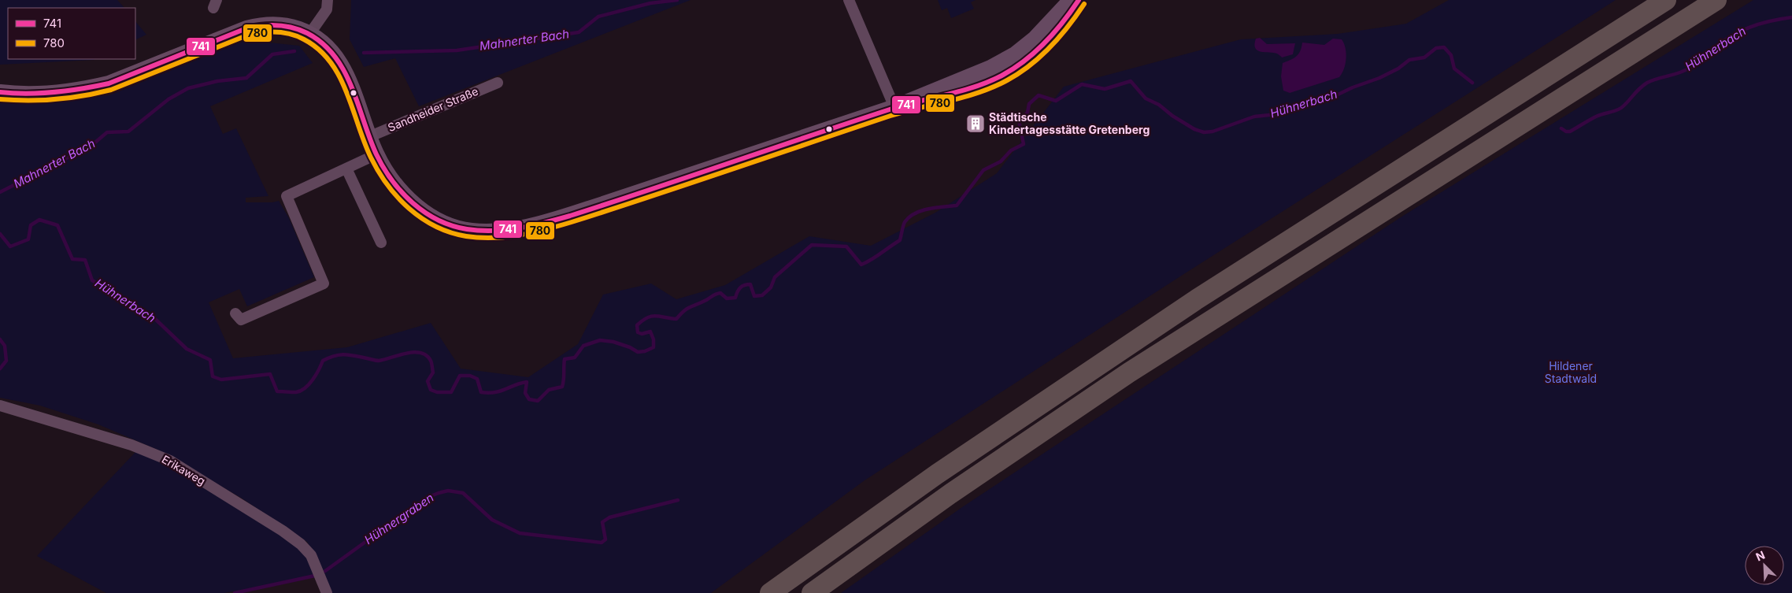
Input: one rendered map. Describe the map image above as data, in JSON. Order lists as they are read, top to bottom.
{
  "streets": {
    "street": ["Sandheider Straße", "Erikaweg"]
  },
  "water": ["Mahnerter Bach", "Hühnerbach", "Hühnergraben"],
  "parks": ["Hildener Stadtwald"],
  "places": {
    "building": ["Städtische Kindertagesstätte Gretenberg"]
  },
  "lines": ["transit line 741", "transit line 780"],
  "legend": ["741", "780"],
  "north": "top left"
}
